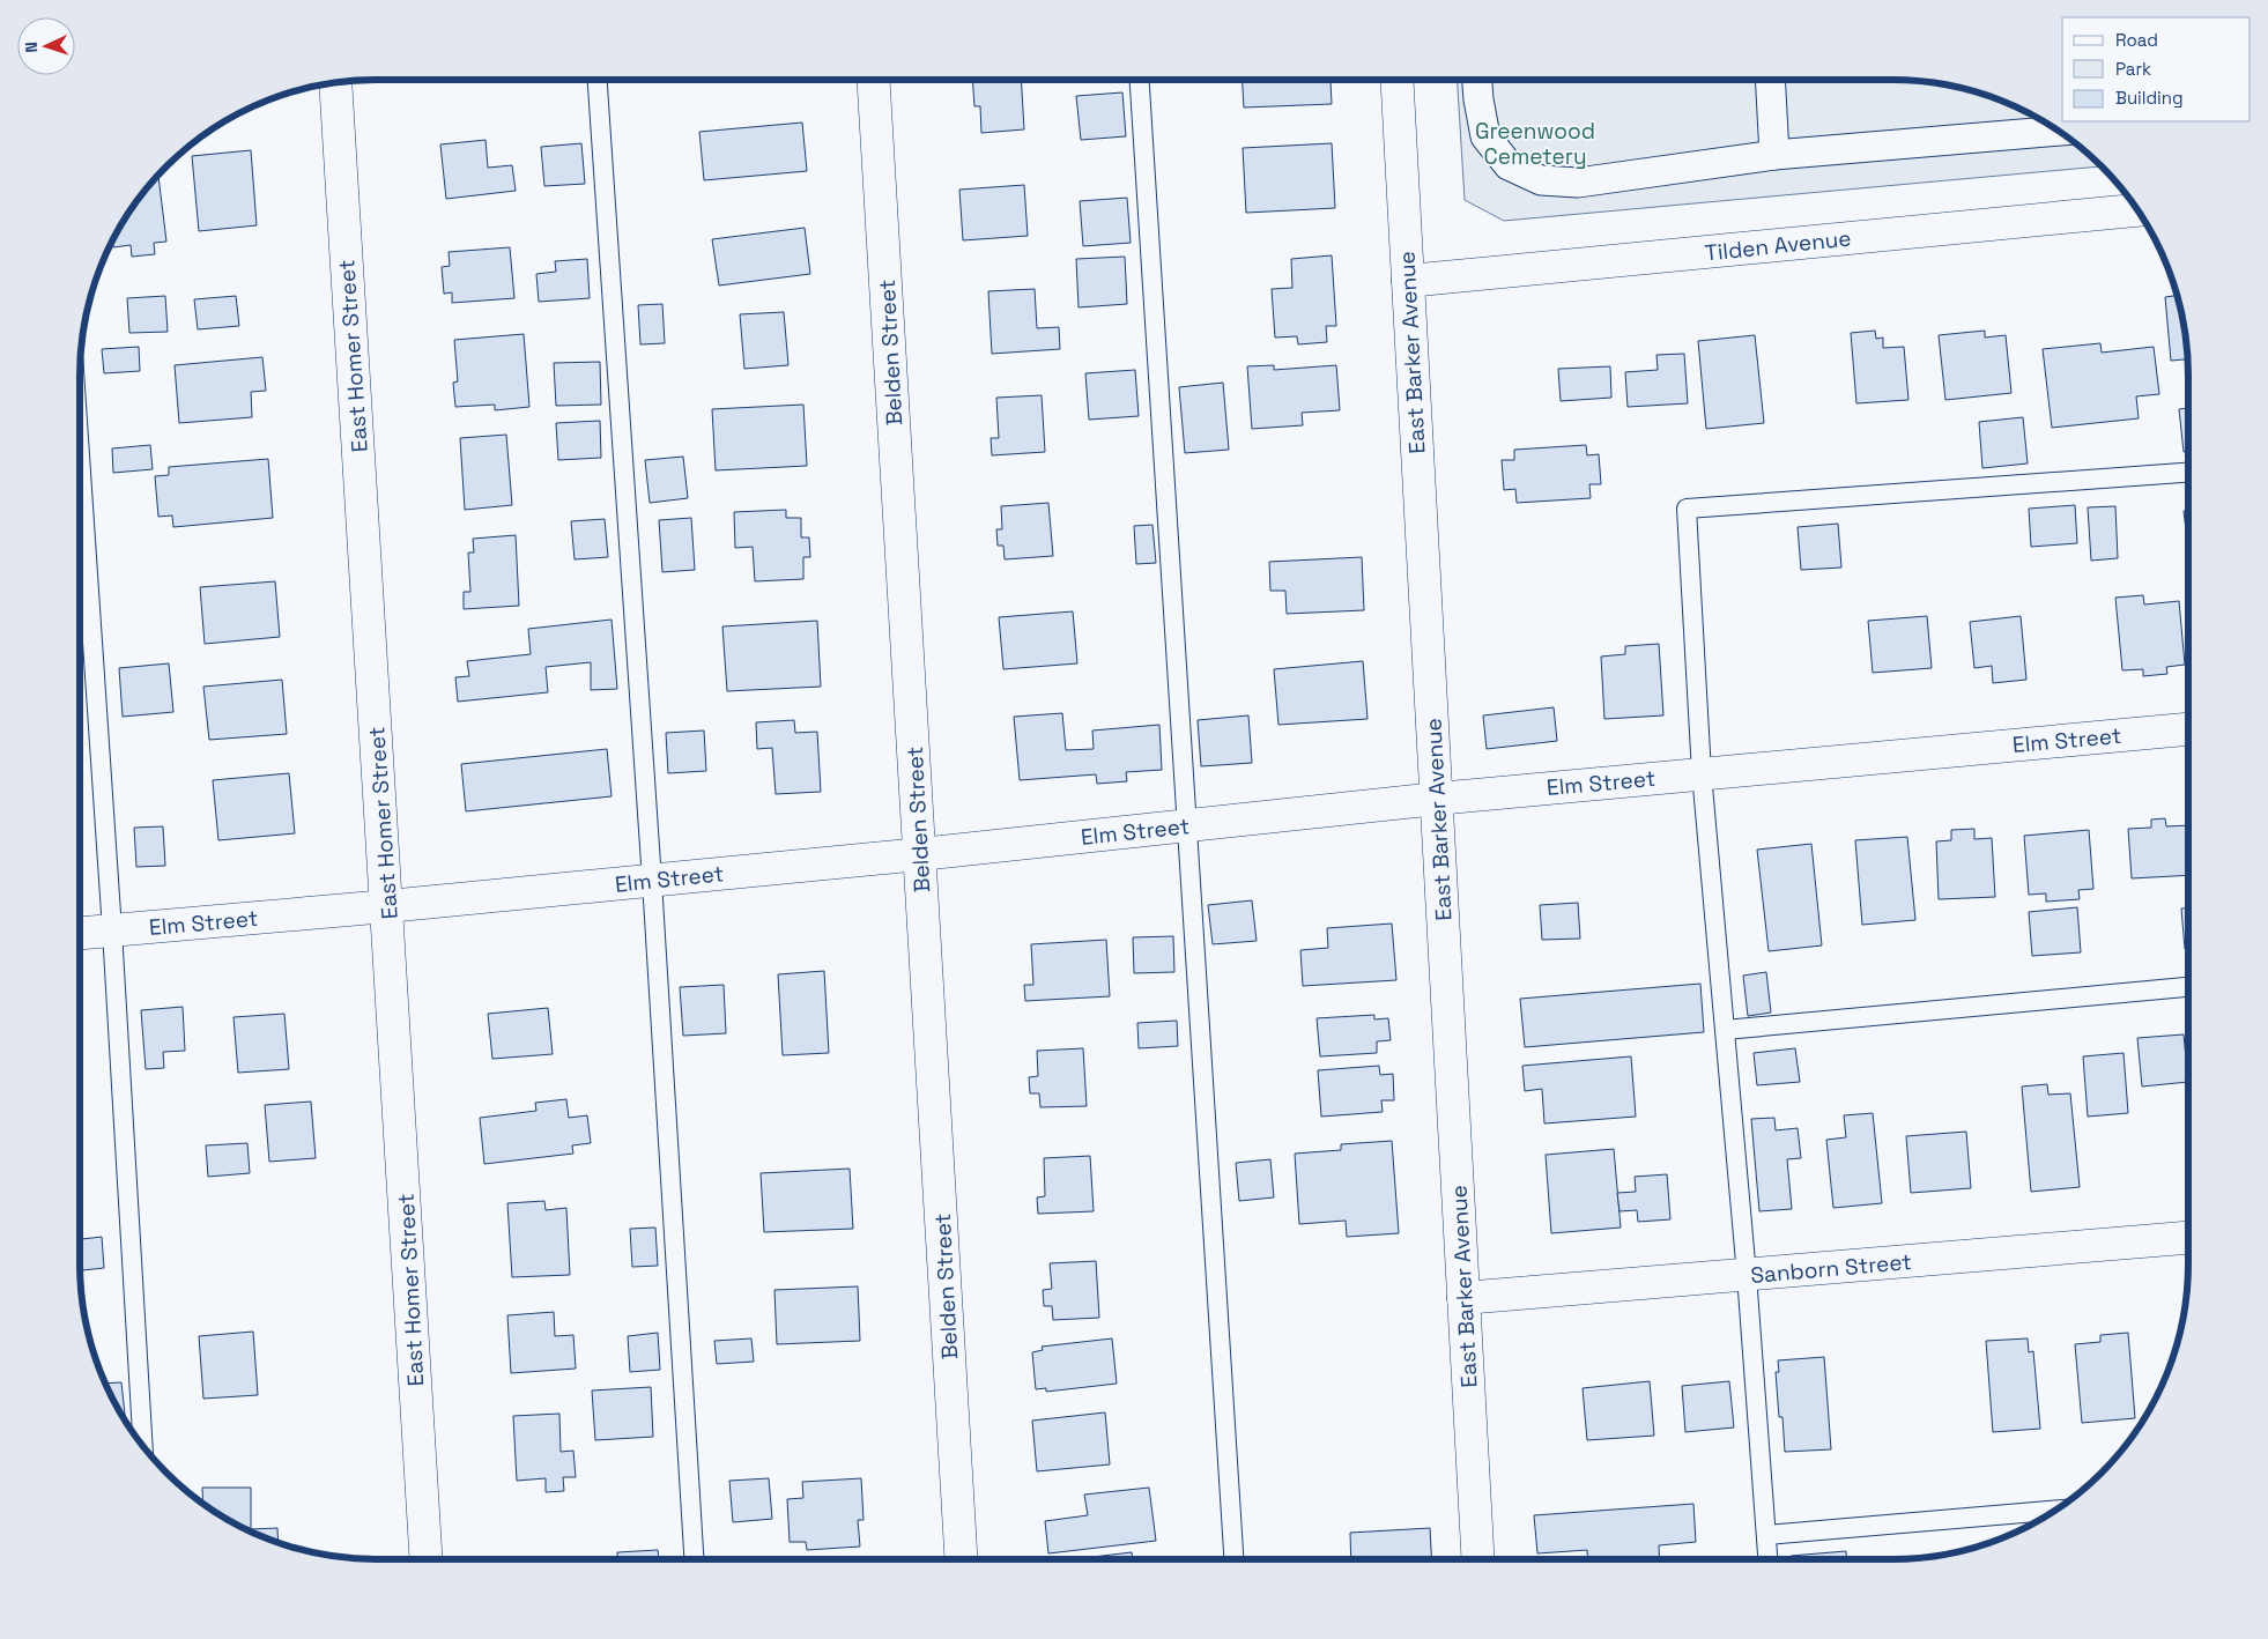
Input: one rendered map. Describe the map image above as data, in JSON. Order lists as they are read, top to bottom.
{
  "streets": {
    "street": [
      "Tilden Avenue",
      "Belden Street",
      "East Barker Avenue",
      "East Homer Street",
      "Elm Street",
      "Sanborn Street"
    ]
  },
  "crossings": [
    ["Tilden Avenue", "East Barker Avenue"],
    ["Belden Street", "Elm Street"],
    ["East Barker Avenue", "Elm Street"],
    ["East Barker Avenue", "Sanborn Street"],
    ["East Homer Street", "Elm Street"]
  ],
  "parks": ["Greenwood Cemetery"],
  "legend": ["Road", "Park", "Building"],
  "north": "left"
}
